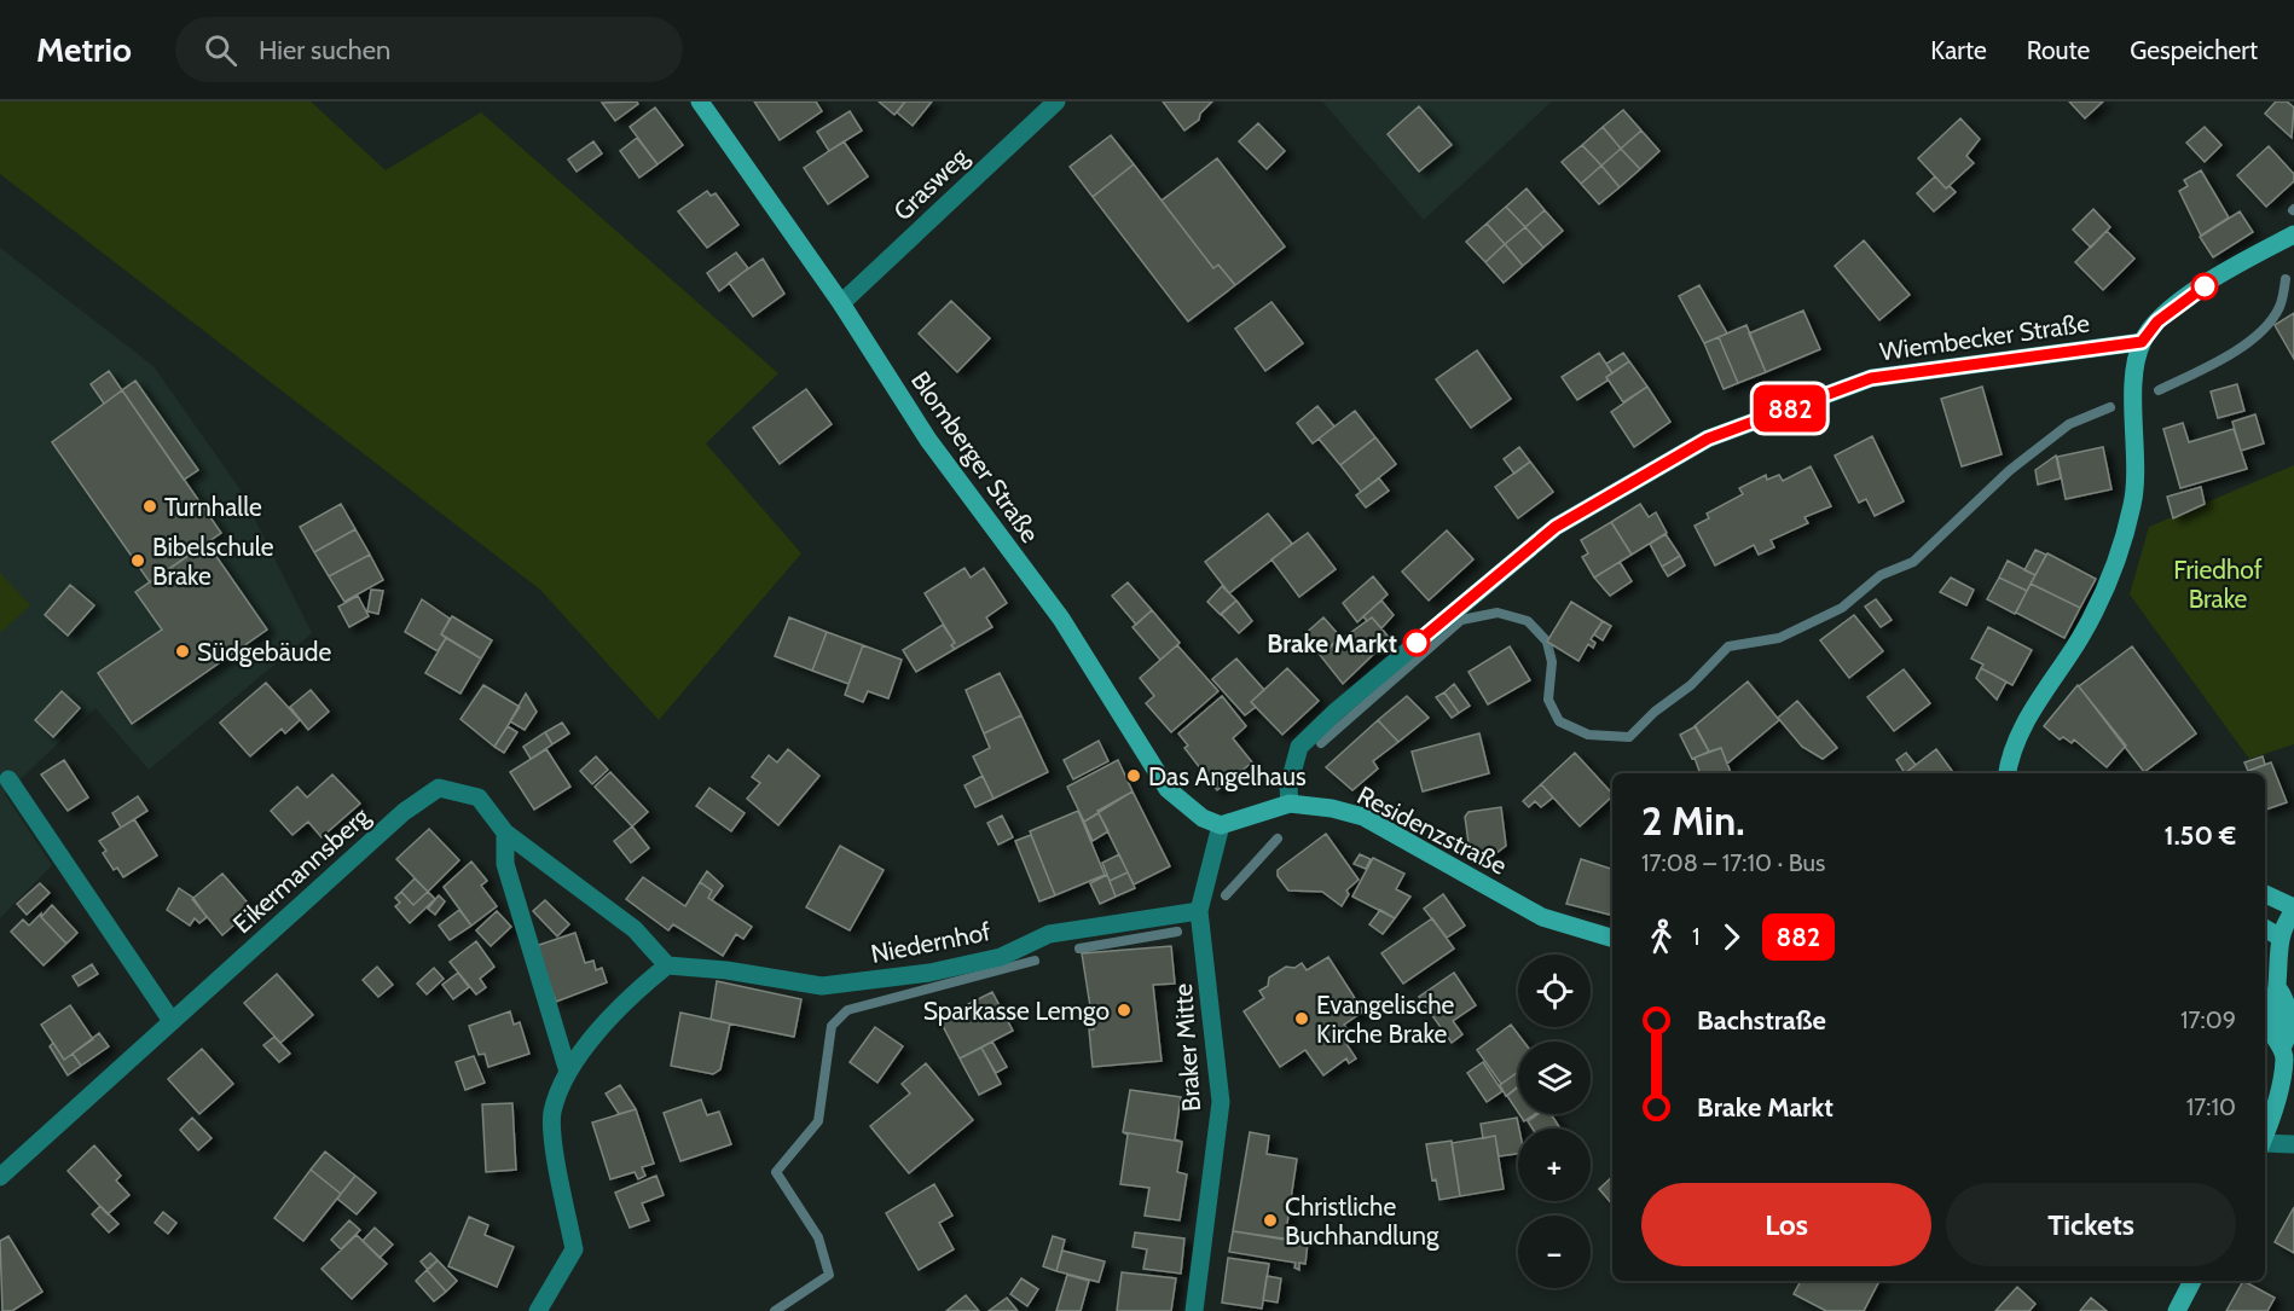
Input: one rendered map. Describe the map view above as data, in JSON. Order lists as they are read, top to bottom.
{
  "streets": {
    "street": [
      "Grasweg",
      "Wiembecker Straße",
      "Blomberger Straße",
      "Residenzstraße",
      "Eikermannsberg",
      "Niedernhof",
      "Braker Mitte"
    ]
  },
  "crossings": [
    ["Grasweg", "Blomberger Straße"],
    ["Wiembecker Straße", "Residenzstraße"],
    ["Blomberger Straße", "Residenzstraße"],
    ["Blomberger Straße", "Braker Mitte"],
    ["Residenzstraße", "Braker Mitte"],
    ["Niedernhof", "Braker Mitte"]
  ],
  "parks": ["Friedhof Brake"],
  "places": [
    "Turnhalle",
    "Bibelschule Brake",
    "Brake Markt",
    "Südgebäude",
    "Das Angelhaus",
    "Sparkasse Lemgo",
    "Evangelische Kirche Brake",
    "Christliche Buchhandlung"
  ],
  "lines": ["bus line 882"],
  "page": {
    "header": "Metrio",
    "search": "Hier suchen",
    "nav": ["Karte", "Route", "Gespeichert"],
    "on_map": "882",
    "heading": ["2 Min.", "17:08 – 17:10 · Bus", "1.50 €"],
    "legs": ["1", "882"],
    "map_buttons": ["+", "−"],
    "list": [
      {
        "name": "Bachstraße",
        "value": "17:09"
      },
      {
        "name": "Brake Markt",
        "value": "17:10"
      }
    ],
    "buttons": ["Los", "Tickets"]
  }
}
